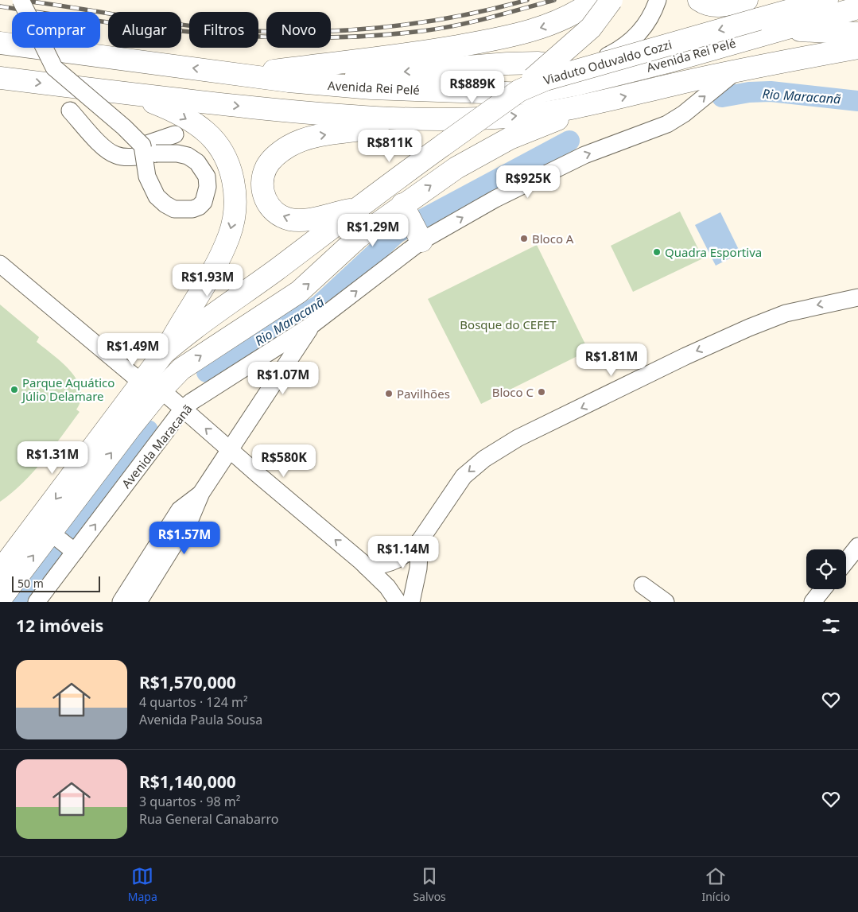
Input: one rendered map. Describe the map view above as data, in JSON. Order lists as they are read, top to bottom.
{
  "streets": {
    "main road": ["Avenida Rei Pelé", "Viaduto Oduvaldo Cozzi", "Avenida Maracanã"]
  },
  "crossings": [
    ["Avenida Rei Pelé", "Avenida Maracanã"],
    ["Viaduto Oduvaldo Cozzi", "Avenida Maracanã"]
  ],
  "water": ["Rio Maracanã"],
  "parks": ["Bosque do CEFET"],
  "places": [
    "Bloco A",
    "Quadra Esportiva",
    "Parque Aquático Júlio Delamare",
    "Bloco C",
    "Pavilhões"
  ],
  "scale_bar": "50 m",
  "page": {
    "chip": [
      "Comprar",
      "Alugar",
      "Filtros",
      "Novo"
    ],
    "price": [
      "R$889K",
      "R$811K",
      "R$925K",
      "R$1.29M",
      "R$1.93M",
      "R$1.49M",
      "R$1.81M",
      "R$1.07M",
      "R$1.31M",
      "R$580K",
      "R$1.57M",
      "R$1.14M"
    ],
    "scale": "50 m",
    "heading": "12 imóveis",
    "list": [
      {
        "name": "R$1,570,000",
        "note": "4 quartos · 124 m² · Avenida Paula Sousa"
      },
      {
        "name": "R$1,140,000",
        "note": "3 quartos · 98 m² · Rua General Canabarro"
      }
    ],
    "tabs": ["Mapa", "Salvos", "Início"]
  }
}
